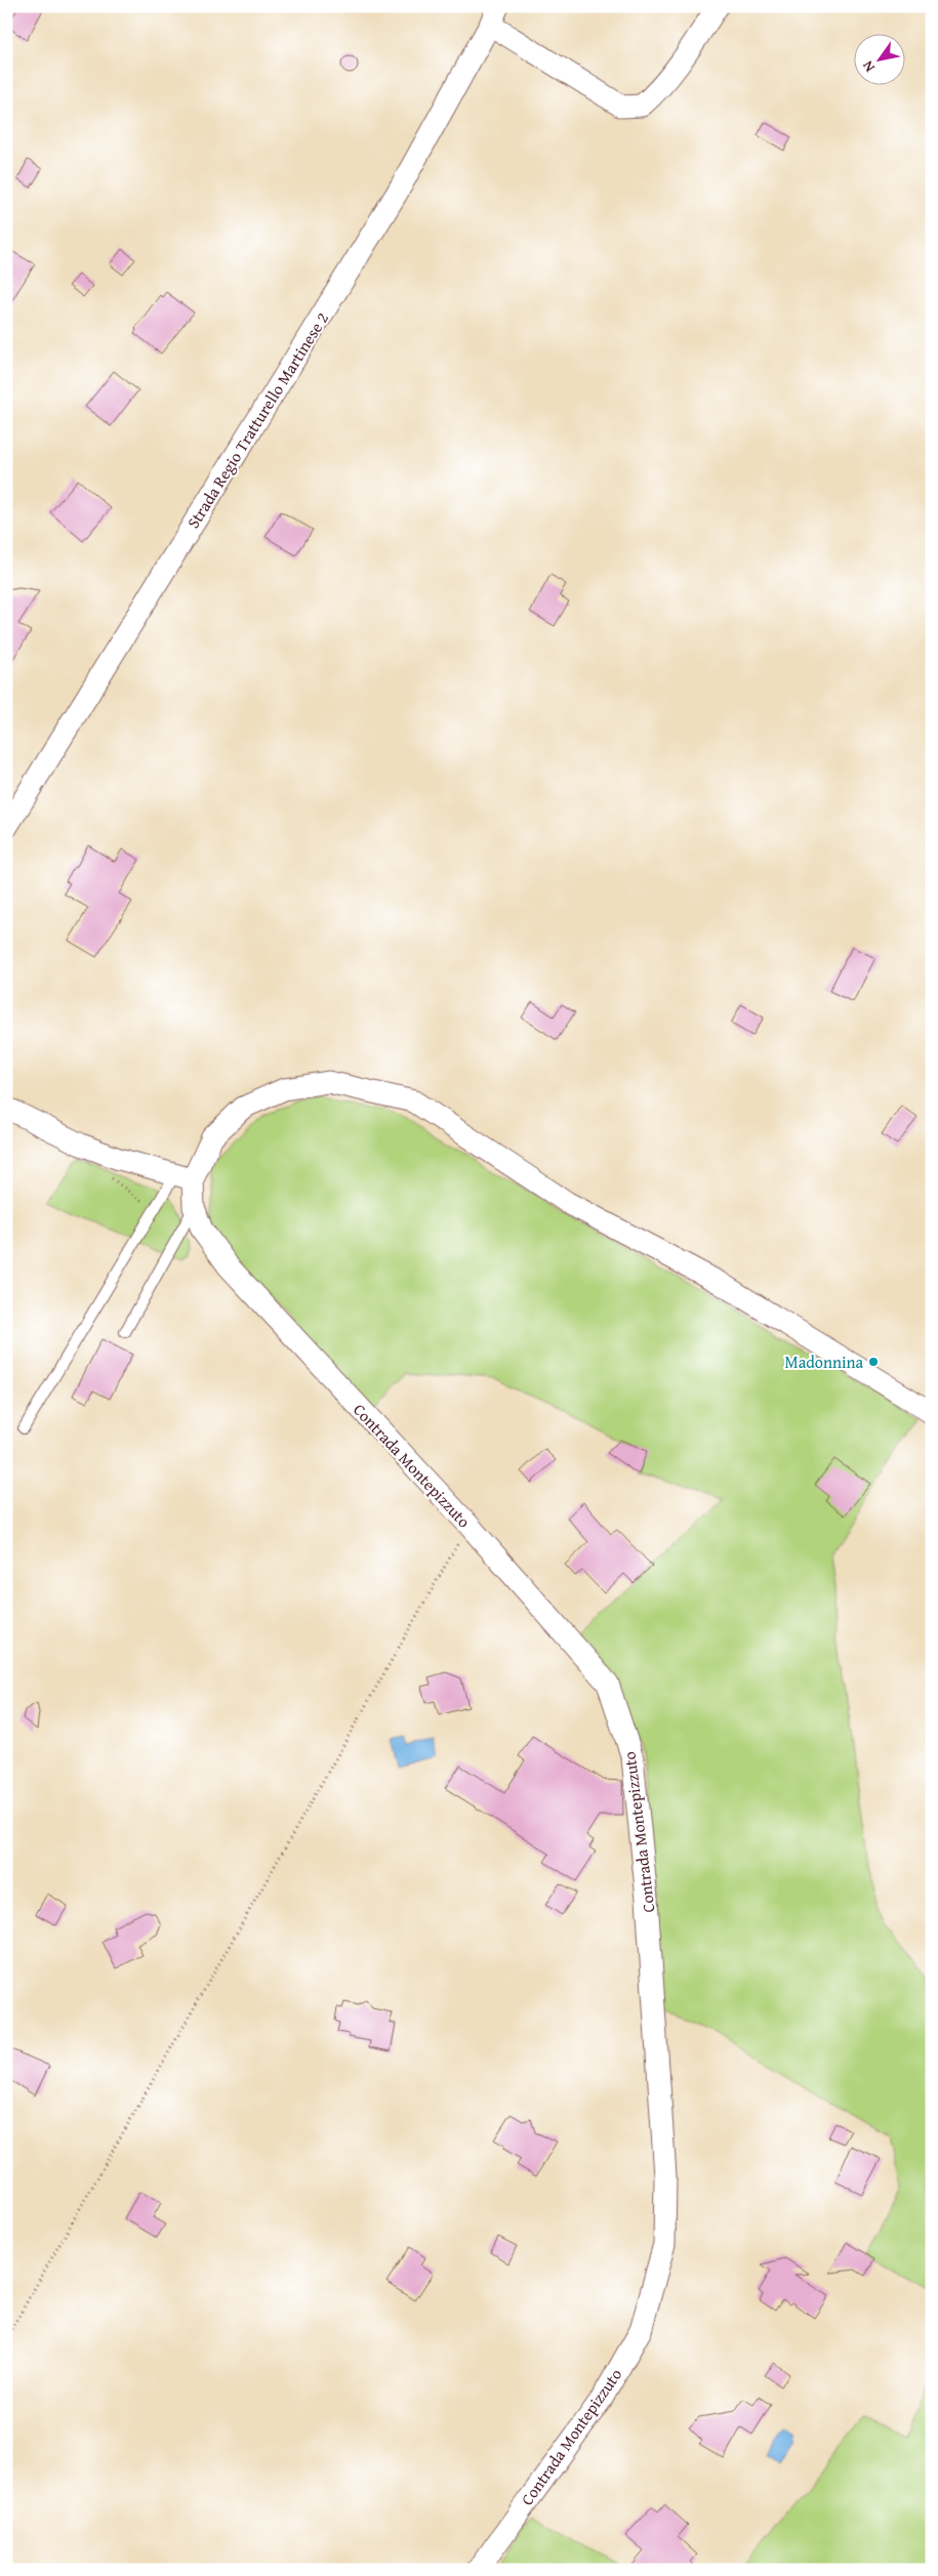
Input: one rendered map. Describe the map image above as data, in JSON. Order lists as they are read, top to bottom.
{
  "streets": {
    "street": ["Strada Regio Tratturello Martinese 2", "Contrada Montepizzuto"]
  },
  "places": ["Madonnina"],
  "north": "bottom left"
}
